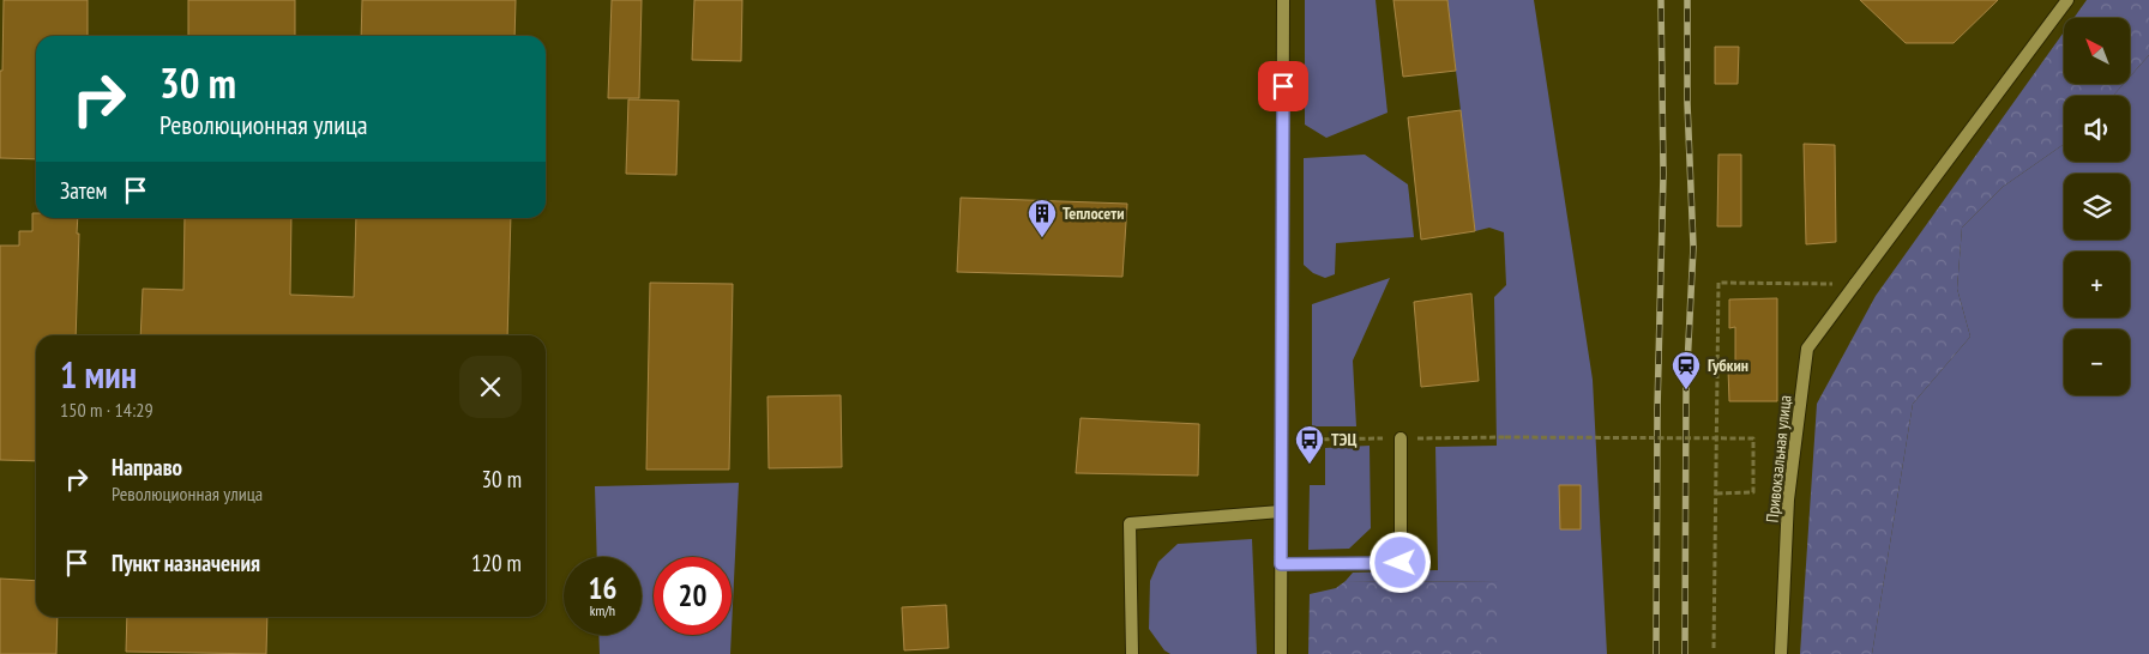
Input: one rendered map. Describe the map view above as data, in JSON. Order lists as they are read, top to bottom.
{
  "streets": {
    "street": ["Привокзальная улица"]
  },
  "places": {
    "building": ["Теплосети"],
    "station": ["Губкин"],
    "bus stop": ["ТЭЦ"]
  },
  "north": "top left",
  "page": {
    "map_buttons": ["+", "−"],
    "turn": ["30 m", "Революционная улица"],
    "then": "Затем",
    "heading": ["1 мин", "150 m · 14:29"],
    "list": [
      {
        "name": "Направо",
        "note": "Революционная улица",
        "value": "30 m"
      },
      {
        "name": "Пункт назначения",
        "value": "120 m"
      }
    ],
    "speed": "16 km/h",
    "limit": "20"
  }
}
